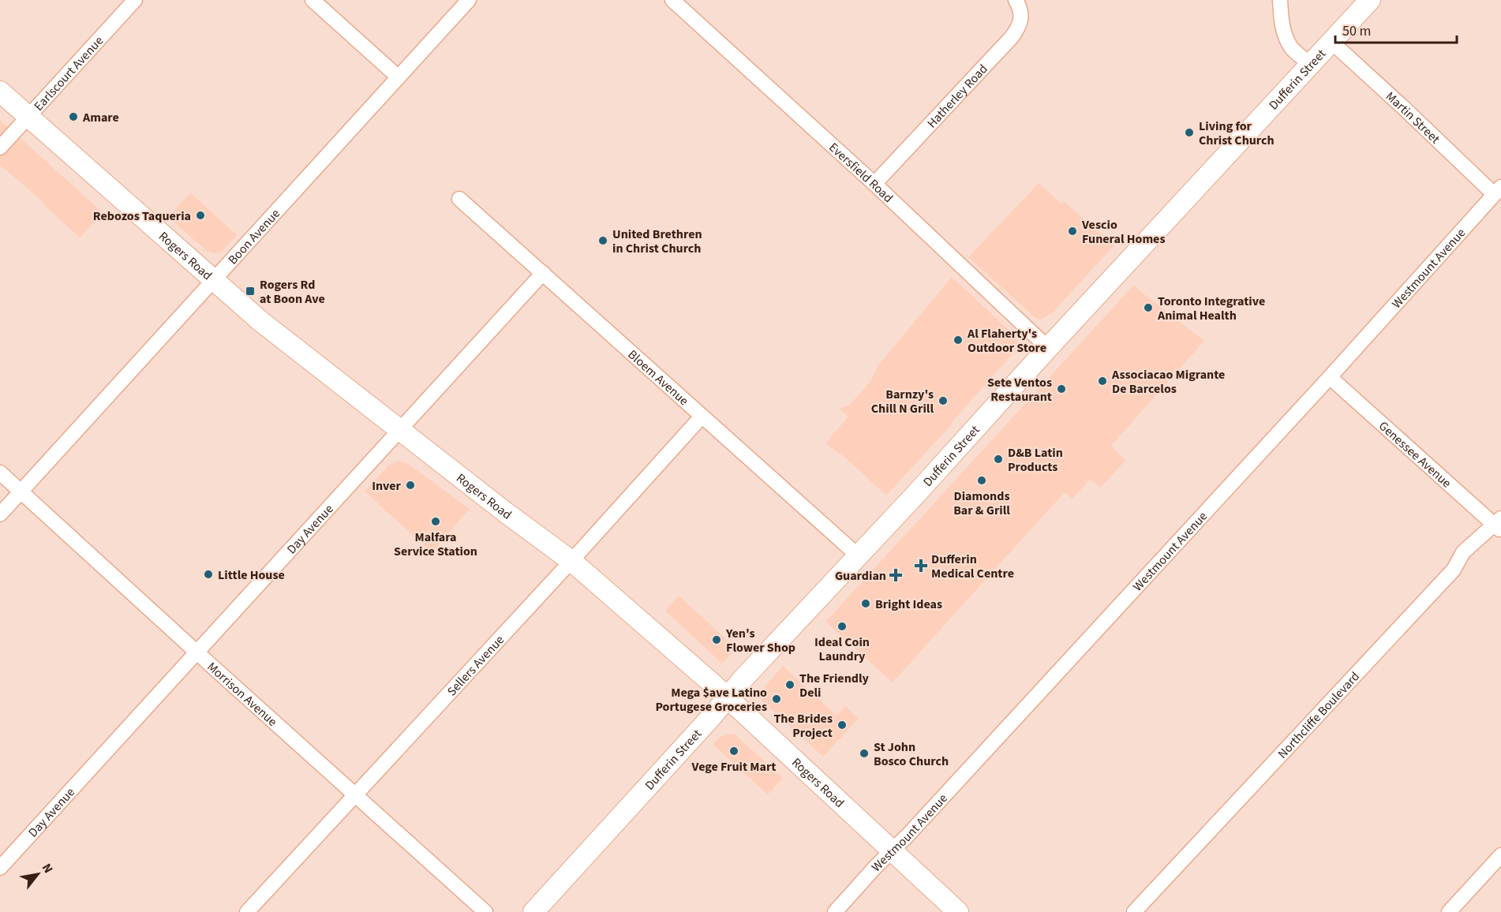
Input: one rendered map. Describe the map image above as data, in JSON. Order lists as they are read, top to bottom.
{
  "streets": {
    "street": [
      "Earlscourt Avenue",
      "Dufferin Street",
      "Hatherley Road",
      "Martin Street",
      "Eversfield Road",
      "Boon Avenue",
      "Rogers Road",
      "Westmount Avenue",
      "Bloem Avenue",
      "Genessee Avenue",
      "Day Avenue",
      "Sellers Avenue",
      "Morrison Avenue",
      "Northcliffe Boulevard"
    ]
  },
  "crossings": [
    ["Earlscourt Avenue", "Rogers Road"],
    ["Dufferin Street", "Martin Street"],
    ["Dufferin Street", "Eversfield Road"],
    ["Dufferin Street", "Rogers Road"],
    ["Dufferin Street", "Bloem Avenue"],
    ["Hatherley Road", "Eversfield Road"],
    ["Martin Street", "Westmount Avenue"],
    ["Boon Avenue", "Rogers Road"],
    ["Boon Avenue", "Morrison Avenue"],
    ["Rogers Road", "Westmount Avenue"],
    ["Rogers Road", "Day Avenue"],
    ["Rogers Road", "Sellers Avenue"],
    ["Westmount Avenue", "Genessee Avenue"],
    ["Bloem Avenue", "Day Avenue"],
    ["Bloem Avenue", "Sellers Avenue"],
    ["Genessee Avenue", "Northcliffe Boulevard"],
    ["Day Avenue", "Morrison Avenue"],
    ["Sellers Avenue", "Morrison Avenue"]
  ],
  "places": {
    "other": [
      "Amare",
      "Living for Christ Church",
      "Rebozos Taqueria",
      "Vescio Funeral Homes",
      "United Brethren in Christ Church",
      "Toronto Integrative Animal Health",
      "Al Flaherty's Outdoor Store",
      "Associacao Migrante De Barcelos",
      "Sete Ventos Restaurant",
      "Barnzy's Chill N Grill",
      "D&B Latin Products",
      "Diamonds Bar & Grill",
      "Inver",
      "Malfara Service Station",
      "Little House",
      "Bright Ideas",
      "Ideal Coin Laundry",
      "Yen's Flower Shop",
      "The Friendly Deli",
      "Mega $ave Latino Portugese Groceries",
      "The Brides Project",
      "Vege Fruit Mart",
      "St John Bosco Church"
    ],
    "transit": ["Rogers Rd at Boon Ave"],
    "health": ["Dufferin Medical Centre", "Guardian"]
  },
  "scale_bar": "50 m",
  "north": "top right"
}
